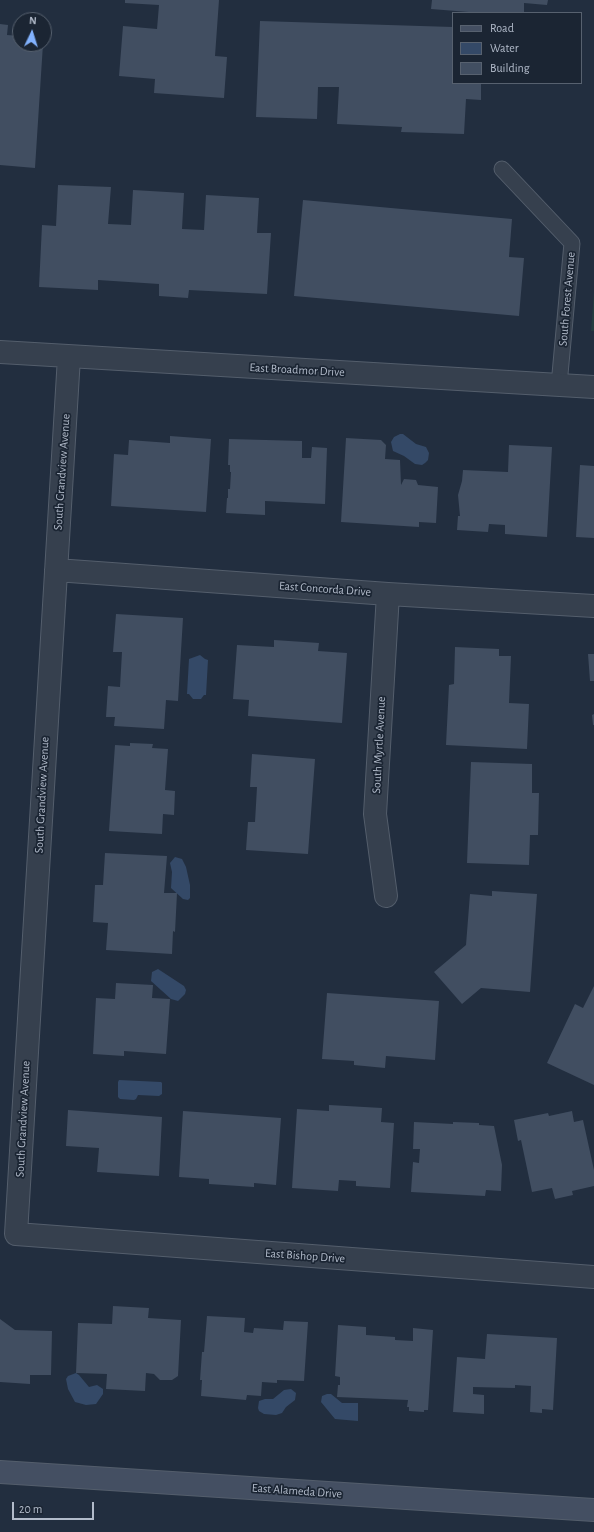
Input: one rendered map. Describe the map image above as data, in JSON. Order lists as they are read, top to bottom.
{
  "streets": {
    "street": [
      "East Broadmor Drive",
      "South Grandview Avenue",
      "East Concorda Drive",
      "South Myrtle Avenue",
      "East Bishop Drive",
      "East Alameda Drive"
    ],
    "lane": ["South Forest Avenue"]
  },
  "crossings": [
    ["South Forest Avenue", "East Broadmor Drive"],
    ["East Broadmor Drive", "South Grandview Avenue"],
    ["South Grandview Avenue", "East Concorda Drive"],
    ["South Grandview Avenue", "East Bishop Drive"],
    ["East Concorda Drive", "South Myrtle Avenue"]
  ],
  "legend": ["Road", "Water", "Building"],
  "scale_bar": "20 m",
  "north": "top"
}
